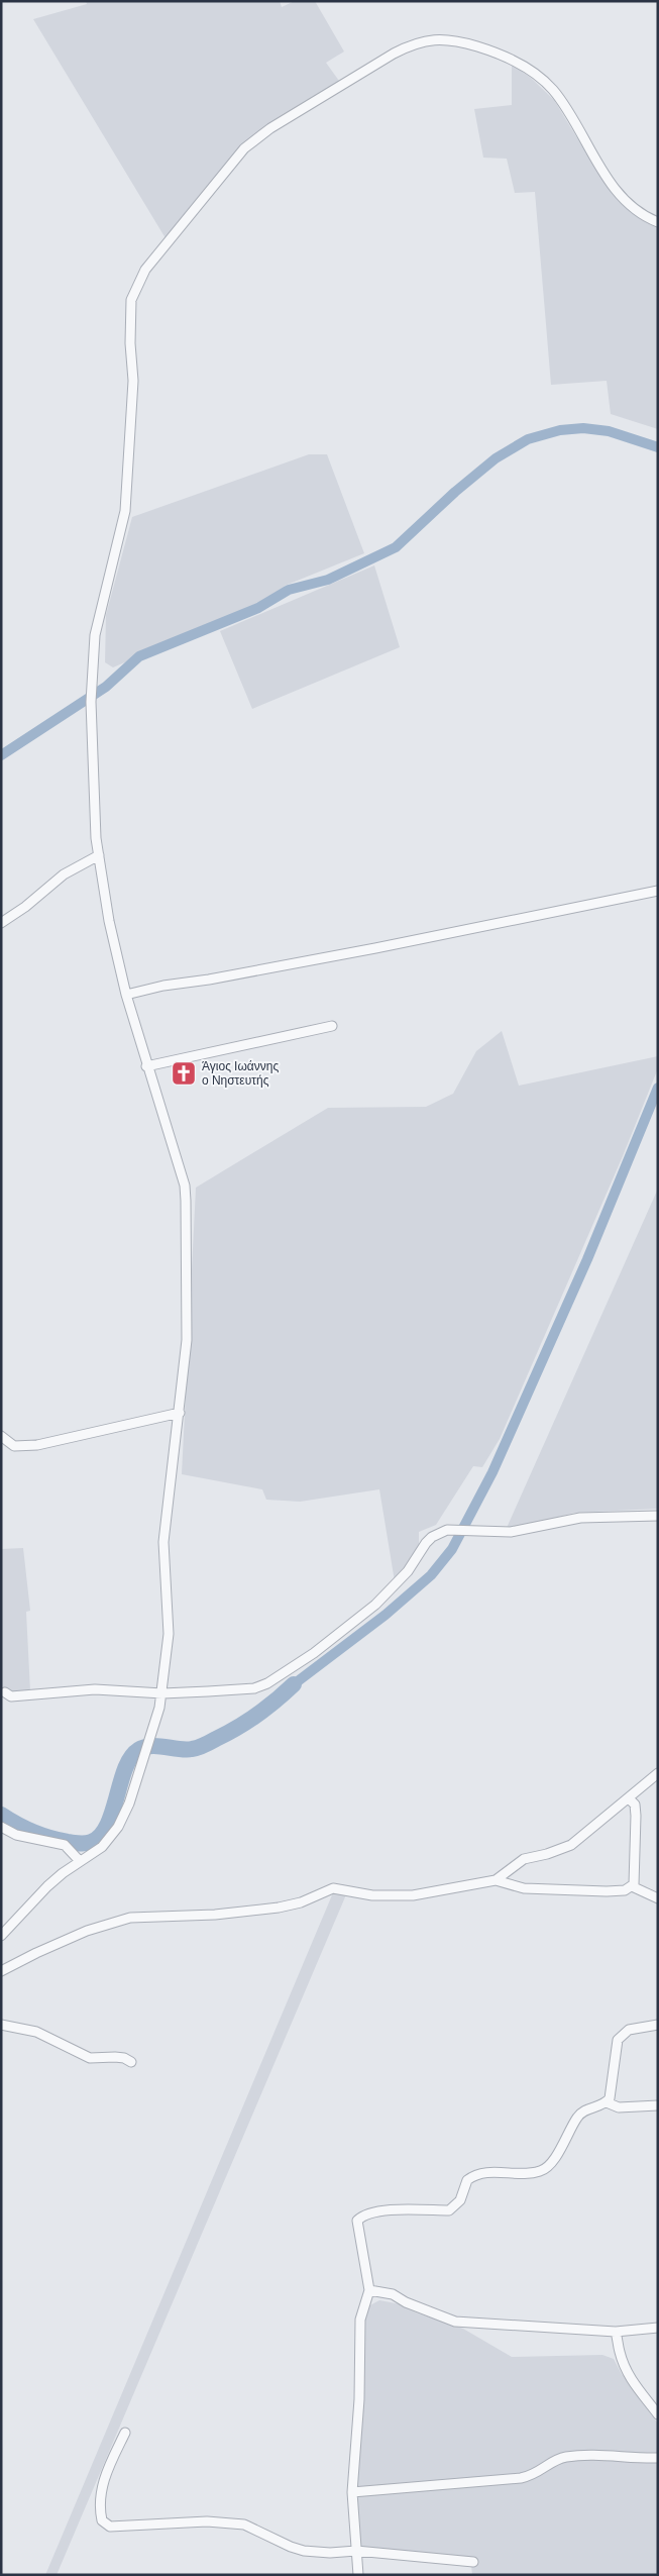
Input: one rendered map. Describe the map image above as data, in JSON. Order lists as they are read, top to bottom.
{
  "places": {
    "church": ["Άγιος Ιωάννης ο Νηστευτής"]
  }
}
